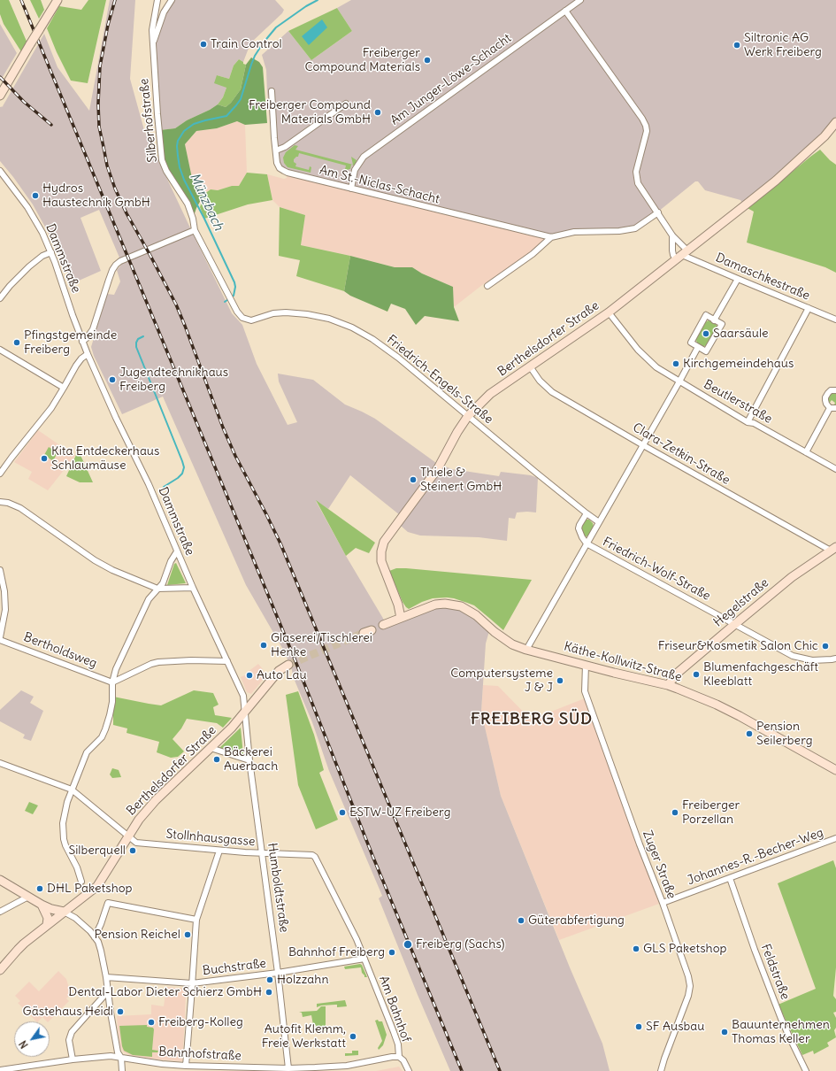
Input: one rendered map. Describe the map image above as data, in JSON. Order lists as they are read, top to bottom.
{
  "streets": {
    "street": [
      "Am Junger-Löwe-Schacht",
      "Silberhofstraße",
      "Am St.-Niclas-Schacht",
      "Dammstraße",
      "Damaschkestraße",
      "Berthelsdorfer Straße",
      "Friedrich-Engels-Straße",
      "Beutlerstraße",
      "Clara-Zetkin-Straße",
      "Friedrich-Wolf-Straße",
      "Hegelstraße",
      "Bertholdsweg",
      "Käthe-Kollwitz-Straße",
      "Stollnhausgasse",
      "Johannes-R.-Becher-Weg",
      "Zuger Straße",
      "Humboldtstraße",
      "Buchstraße",
      "Feldstraße",
      "Am Bahnhof",
      "Bahnhofstraße"
    ]
  },
  "crossings": [
    ["Am Junger-Löwe-Schacht", "Am St.-Niclas-Schacht"],
    ["Silberhofstraße", "Friedrich-Engels-Straße"],
    ["Dammstraße", "Berthelsdorfer Straße"],
    ["Dammstraße", "Humboldtstraße"],
    ["Damaschkestraße", "Berthelsdorfer Straße"],
    ["Berthelsdorfer Straße", "Friedrich-Engels-Straße"],
    ["Berthelsdorfer Straße", "Beutlerstraße"],
    ["Berthelsdorfer Straße", "Clara-Zetkin-Straße"],
    ["Berthelsdorfer Straße", "Käthe-Kollwitz-Straße"],
    ["Berthelsdorfer Straße", "Stollnhausgasse"],
    ["Berthelsdorfer Straße", "Humboldtstraße"],
    ["Clara-Zetkin-Straße", "Hegelstraße"],
    ["Friedrich-Wolf-Straße", "Hegelstraße"],
    ["Hegelstraße", "Käthe-Kollwitz-Straße"],
    ["Käthe-Kollwitz-Straße", "Zuger Straße"],
    ["Stollnhausgasse", "Humboldtstraße"],
    ["Stollnhausgasse", "Am Bahnhof"],
    ["Johannes-R.-Becher-Weg", "Zuger Straße"],
    ["Johannes-R.-Becher-Weg", "Feldstraße"],
    ["Humboldtstraße", "Buchstraße"],
    ["Humboldtstraße", "Bahnhofstraße"],
    ["Buchstraße", "Am Bahnhof"],
    ["Am Bahnhof", "Bahnhofstraße"]
  ],
  "districts": ["FREIBERG SÜD"],
  "water": ["Münzbach"],
  "places": [
    "Train Control",
    "Siltronic AG Werk Freiberg",
    "Freiberger Compound Materials",
    "Freiberger Compound Materials GmbH",
    "Hydros Haustechnik GmbH",
    "Saarsäule",
    "Pfingstgemeinde Freiberg",
    "Kirchgemeindehaus",
    "Jugendtechnikhaus Freiberg",
    "Kita Entdeckerhaus Schlaumäuse",
    "Thiele & Steinert GmbH",
    "Glaserei/Tischlerei Henke",
    "Friseur&Kosmetik Salon Chic",
    "Blumenfachgeschäft Kleeblatt",
    "Auto Lau",
    "Computersysteme J & J",
    "Pension Seilerberg",
    "Bäckerei Auerbach",
    "ESTW-UZ Freiberg",
    "Freiberger Porzellan",
    "Silberquell",
    "DHL Paketshop",
    "Güterabfertigung",
    "Pension Reichel",
    "Freiberg (Sachs)",
    "GLS Paketshop",
    "Bahnhof Freiberg",
    "Holzzahn",
    "Dental-Labor Dieter Schierz GmbH",
    "Gästehaus Heidi",
    "Freiberg-Kolleg",
    "SF Ausbau",
    "Bauunternehmen Thomas Keller",
    "Autofit Klemm, Freie Werkstatt"
  ],
  "north": "bottom left"
}
